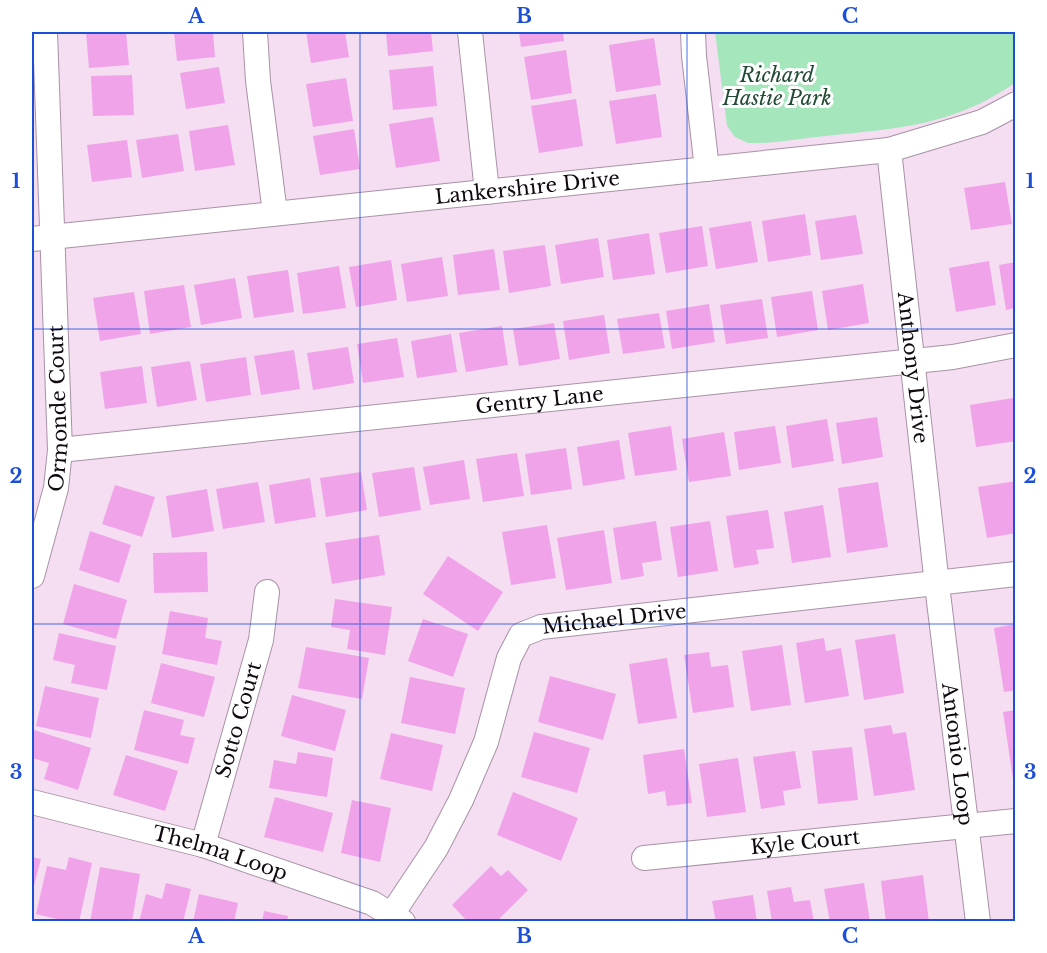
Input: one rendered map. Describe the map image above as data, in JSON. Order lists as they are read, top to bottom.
{
  "streets": {
    "street": [
      "Lankershire Drive",
      "Anthony Drive",
      "Gentry Lane",
      "Ormonde Court",
      "Michael Drive",
      "Sotto Court",
      "Antonio Loop",
      "Kyle Court",
      "Thelma Loop"
    ]
  },
  "crossings": [
    ["Lankershire Drive", "Anthony Drive"],
    ["Lankershire Drive", "Ormonde Court"],
    ["Anthony Drive", "Gentry Lane"],
    ["Anthony Drive", "Michael Drive"],
    ["Anthony Drive", "Antonio Loop"],
    ["Gentry Lane", "Ormonde Court"],
    ["Michael Drive", "Antonio Loop"],
    ["Michael Drive", "Thelma Loop"],
    ["Sotto Court", "Thelma Loop"],
    ["Antonio Loop", "Kyle Court"]
  ],
  "parks": ["Richard Hastie Park"],
  "grid": {
    "columns": ["A", "B", "C"],
    "rows": ["1", "2", "3"]
  }
}
